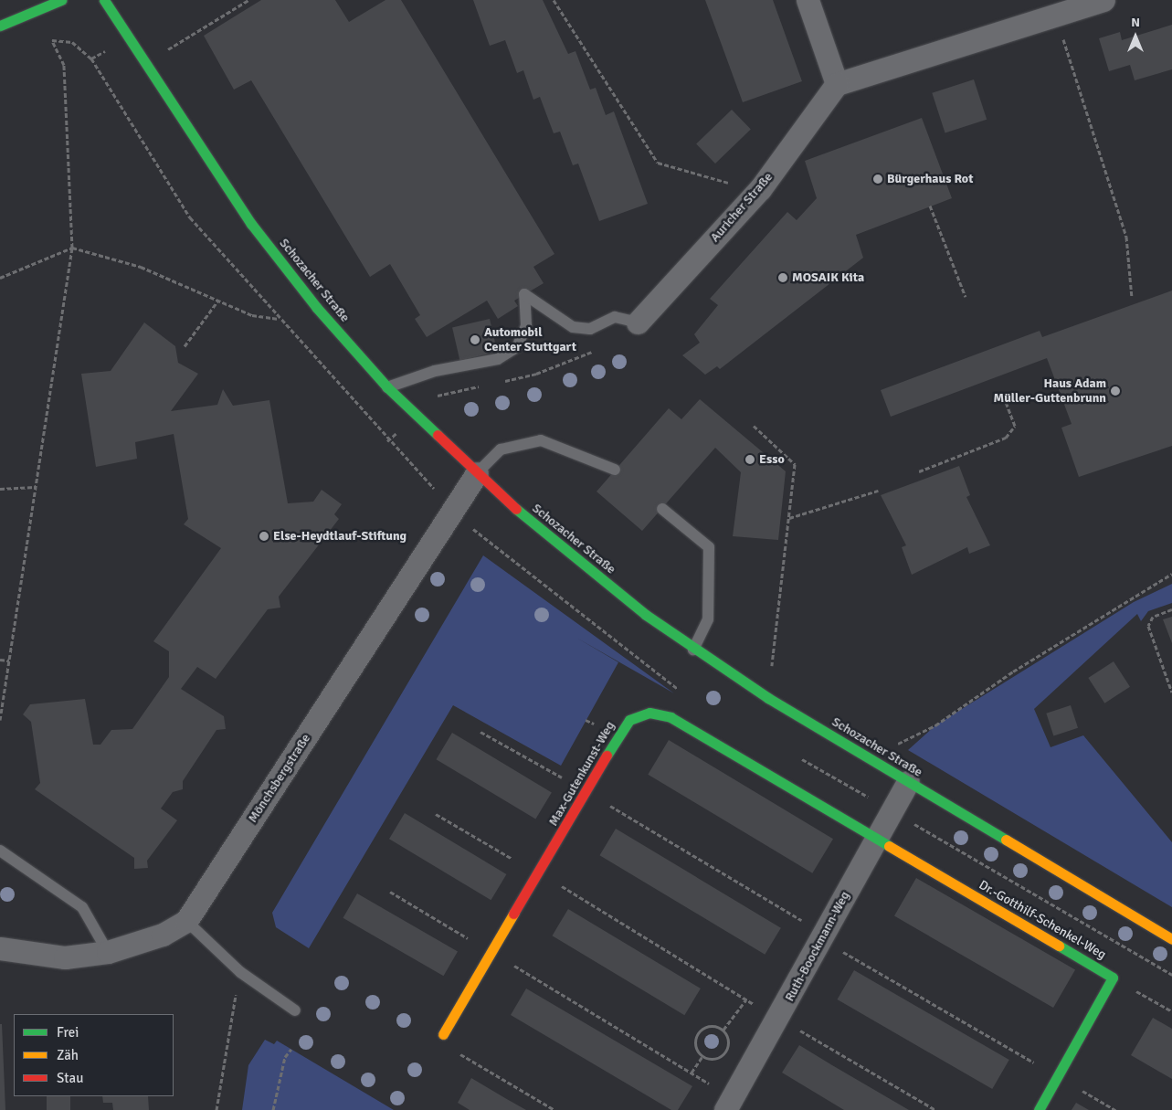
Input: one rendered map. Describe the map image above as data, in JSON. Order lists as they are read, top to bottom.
{
  "streets": {
    "main road": ["Schozacher Straße", "Max-Gutenkunst-Weg", "Dr.-Gotthilf-Schenkel-Weg"],
    "street": ["Auricher Straße", "Mönchsbergstraße", "Ruth-Boockmann-Weg"]
  },
  "crossings": [
    ["Schozacher Straße", "Mönchsbergstraße"],
    ["Schozacher Straße", "Ruth-Boockmann-Weg"],
    ["Max-Gutenkunst-Weg", "Dr.-Gotthilf-Schenkel-Weg"],
    ["Max-Gutenkunst-Weg", "Ruth-Boockmann-Weg"],
    ["Dr.-Gotthilf-Schenkel-Weg", "Ruth-Boockmann-Weg"]
  ],
  "places": [
    "Bürgerhaus Rot",
    "MOSAIK Kita",
    "Automobil Center Stuttgart",
    "Haus Adam Müller-Guttenbrunn",
    "Esso",
    "Else-Heydtlauf-Stiftung"
  ],
  "legend": ["Frei", "Zäh", "Stau"],
  "north": "top"
}
